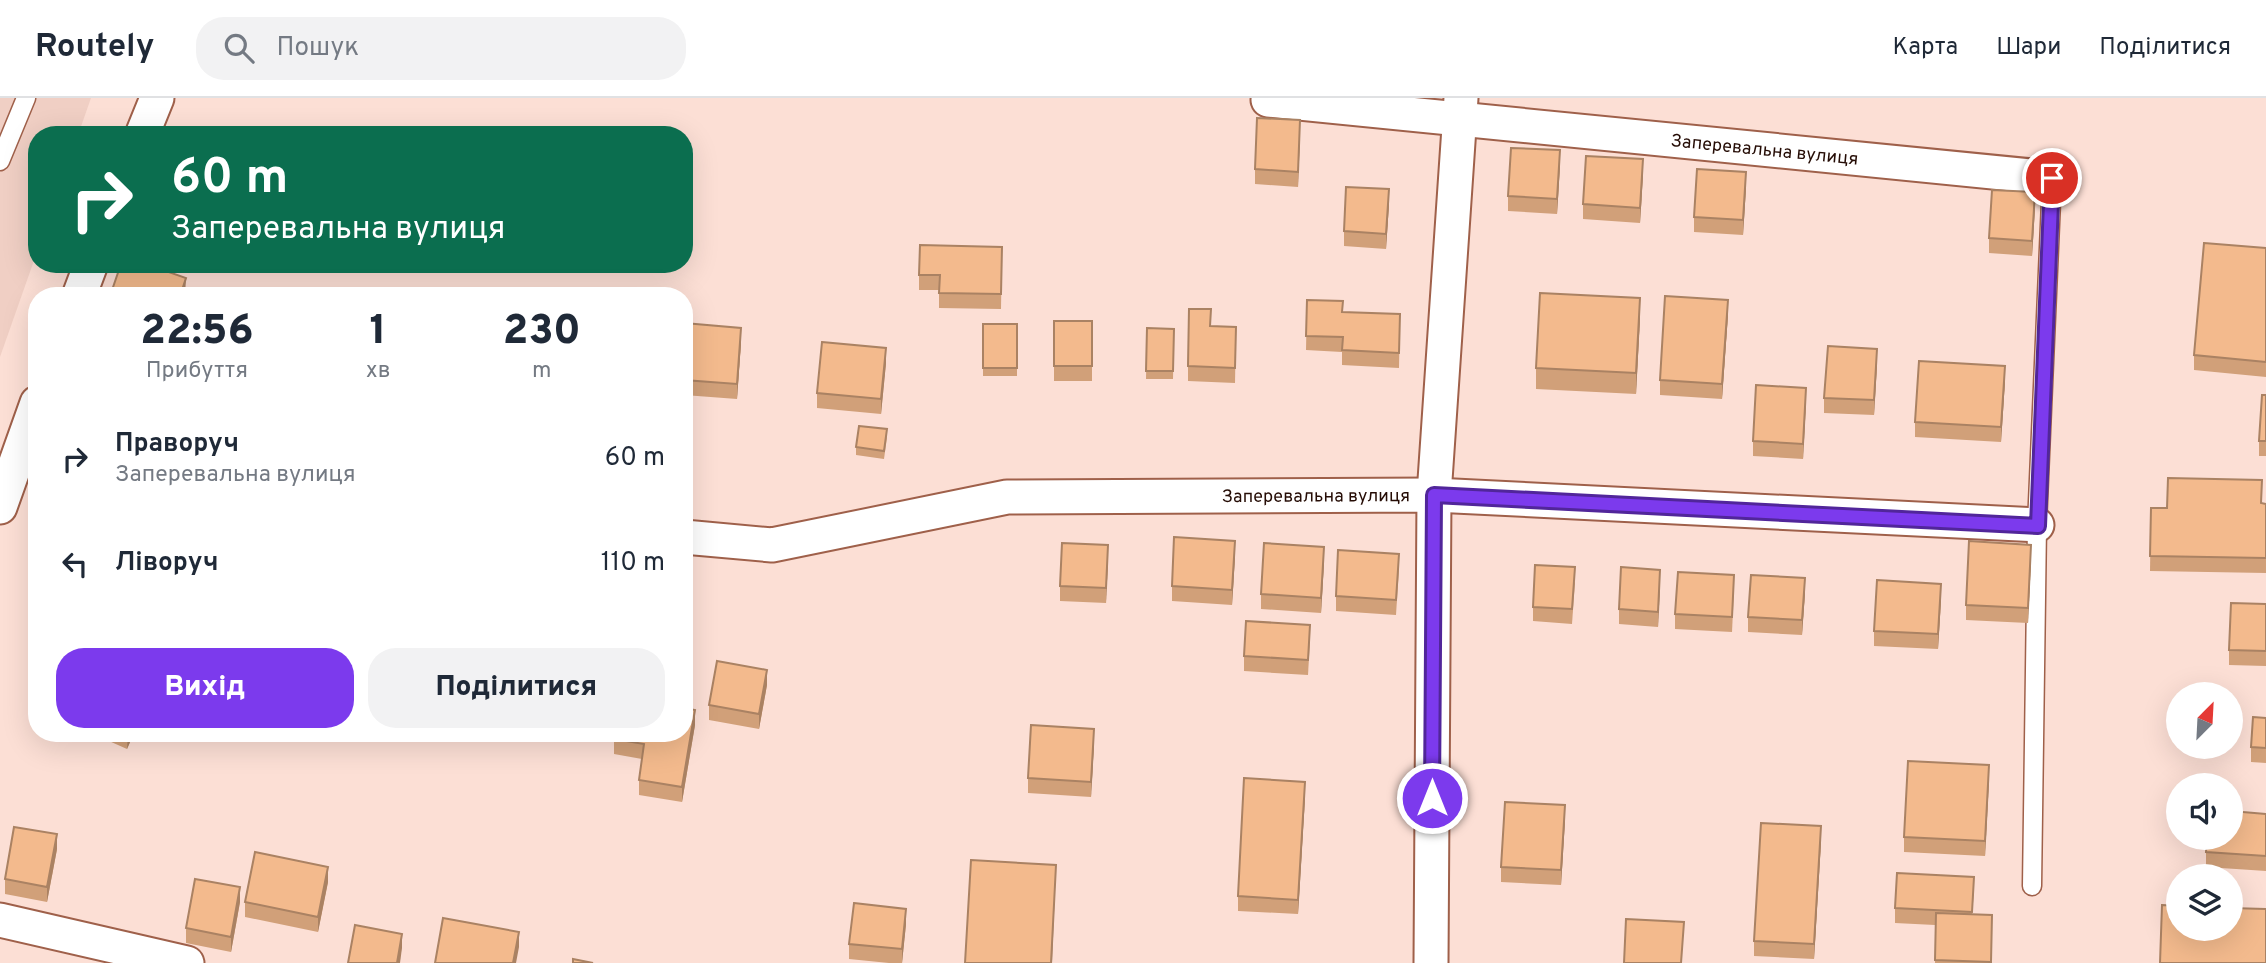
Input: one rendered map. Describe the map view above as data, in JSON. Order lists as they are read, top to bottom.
{
  "streets": {
    "street": ["Заперевальна вулиця"]
  },
  "north": "top right",
  "page": {
    "header": "Routely",
    "search": "Пошук",
    "nav": ["Карта", "Шари", "Поділитися"],
    "turn": ["60 m", "Заперевальна вулиця"],
    "eta": [
      "22:56",
      "Прибуття",
      "1",
      "хв",
      "230",
      "m"
    ],
    "list": [
      {
        "name": "Праворуч",
        "note": "Заперевальна вулиця",
        "value": "60 m"
      },
      {
        "name": "Ліворуч",
        "value": "110 m"
      }
    ],
    "buttons": ["Вихід", "Поділитися"]
  }
}
